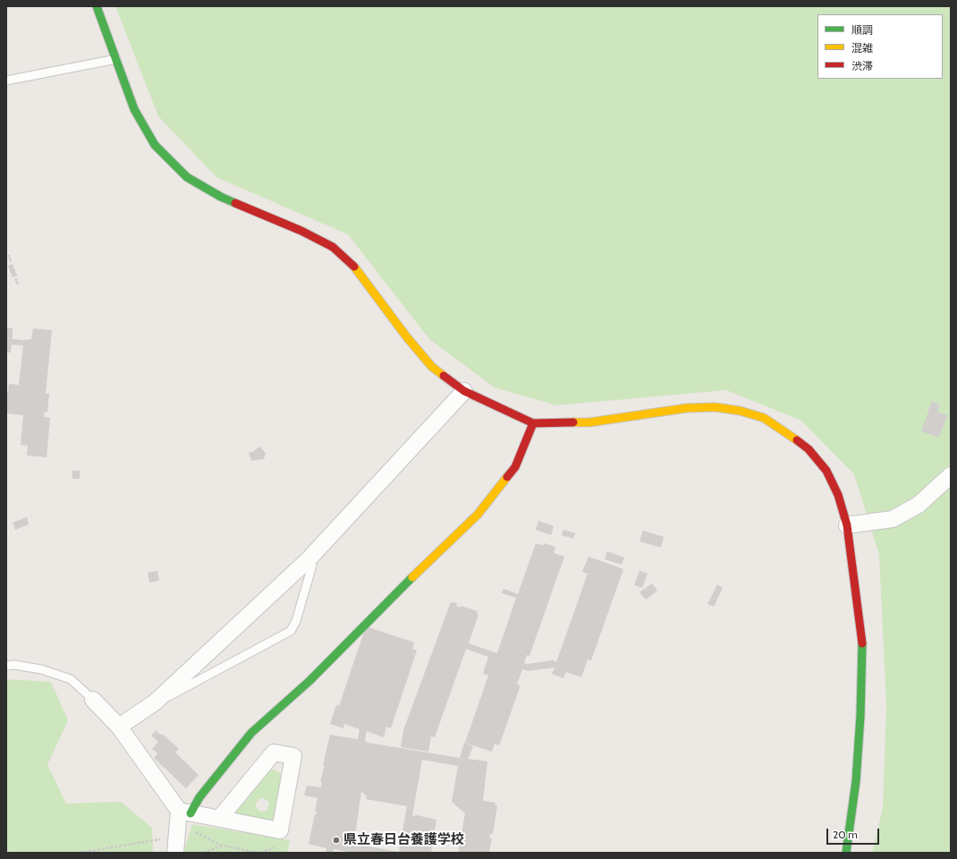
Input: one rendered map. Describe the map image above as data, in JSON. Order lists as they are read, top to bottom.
{
  "places": ["県立春日台養護学校"],
  "legend": ["順調", "混雑", "渋滞"],
  "scale_bar": "20 m"
}
